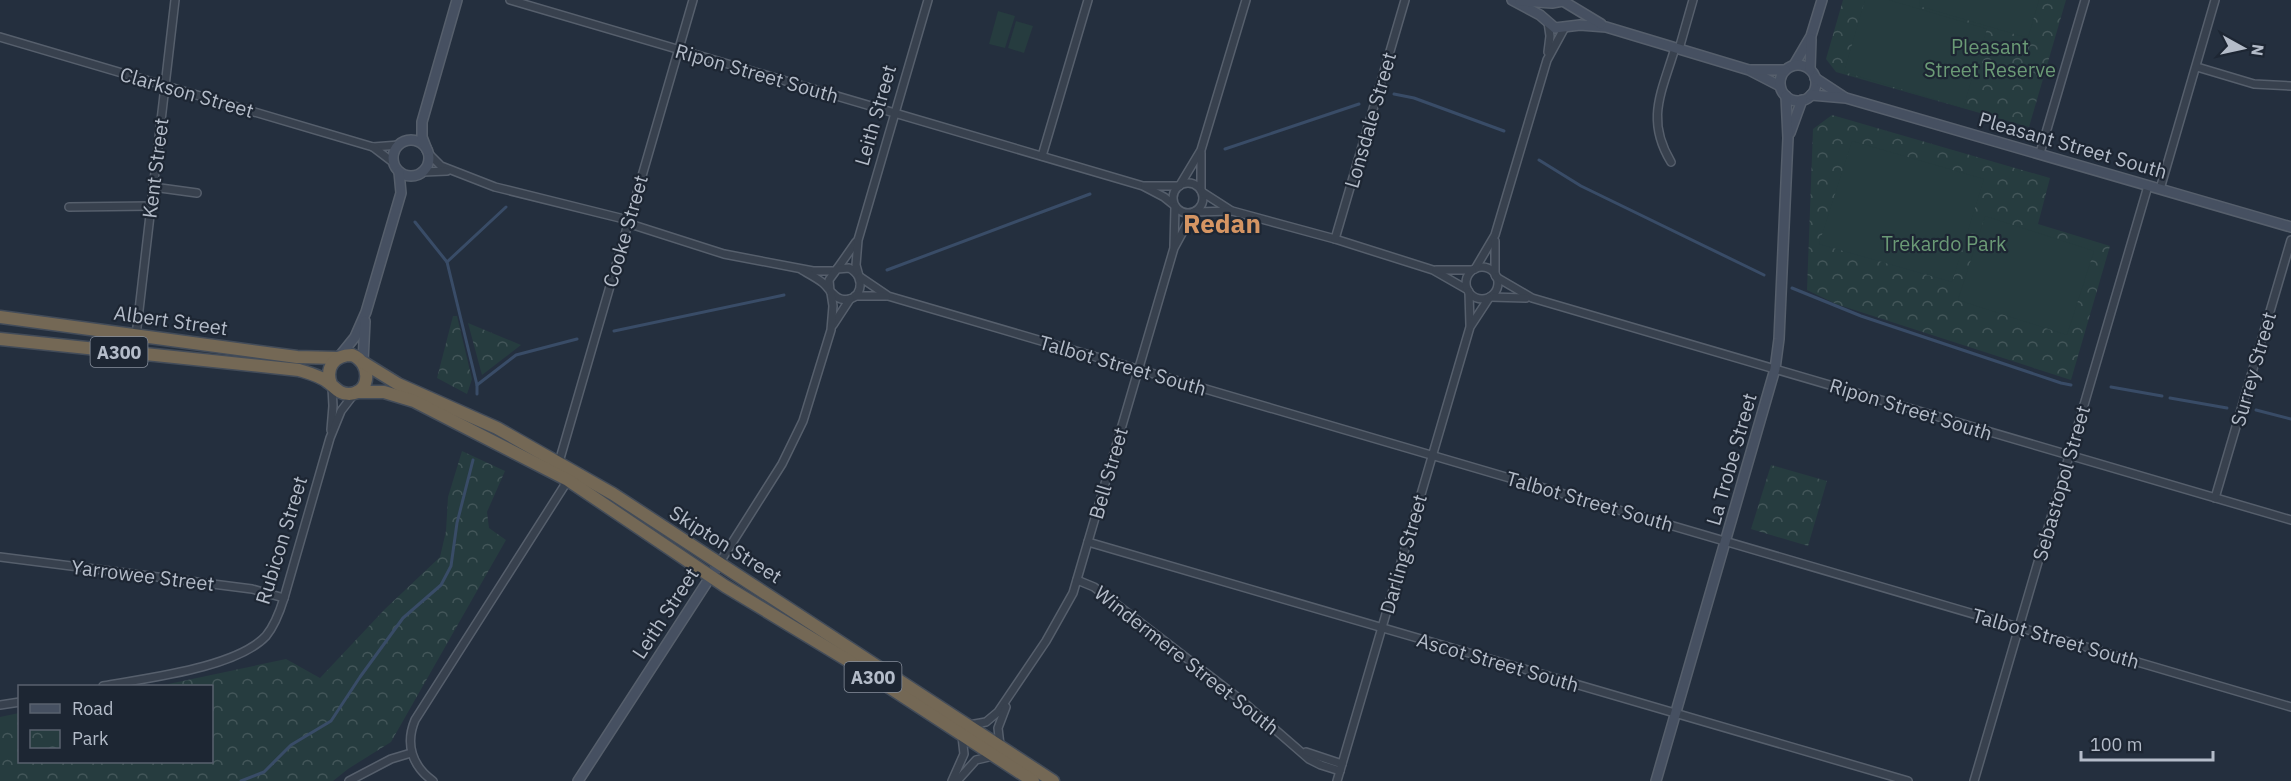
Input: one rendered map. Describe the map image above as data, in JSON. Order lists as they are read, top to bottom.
{
  "streets": {
    "highway": ["Albert Street", "A300", "Skipton Street"],
    "street": [
      "Ripon Street South",
      "Clarkson Street",
      "Leith Street",
      "Lonsdale Street",
      "Pleasant Street South",
      "Kent Street",
      "Cooke Street",
      "Talbot Street South",
      "Surrey Street",
      "La Trobe Street",
      "Bell Street",
      "Sebastopol Street",
      "Rubicon Street",
      "Darling Street",
      "Yarrowee Street",
      "Windermere Street South",
      "Ascot Street South"
    ]
  },
  "crossings": [
    ["Ripon Street South", "Leith Street"],
    ["Ripon Street South", "Cooke Street"],
    ["Ripon Street South", "Surrey Street"],
    ["Ripon Street South", "La Trobe Street"],
    ["Ripon Street South", "Bell Street"],
    ["Ripon Street South", "Sebastopol Street"],
    ["Ripon Street South", "Darling Street"],
    ["Clarkson Street", "Kent Street"],
    ["Leith Street", "Talbot Street South"],
    ["Leith Street", "Skipton Street"],
    ["Pleasant Street South", "La Trobe Street"],
    ["Pleasant Street South", "Sebastopol Street"],
    ["Kent Street", "Albert Street"],
    ["Cooke Street", "Skipton Street"],
    ["Albert Street", "A300"],
    ["Albert Street", "Rubicon Street"],
    ["Albert Street", "Skipton Street"],
    ["A300", "Rubicon Street"],
    ["A300", "Skipton Street"],
    ["Talbot Street South", "La Trobe Street"],
    ["Talbot Street South", "Bell Street"],
    ["Talbot Street South", "Sebastopol Street"],
    ["Talbot Street South", "Darling Street"],
    ["La Trobe Street", "Ascot Street South"],
    ["Bell Street", "Skipton Street"],
    ["Bell Street", "Windermere Street South"],
    ["Bell Street", "Ascot Street South"],
    ["Rubicon Street", "Skipton Street"],
    ["Rubicon Street", "Yarrowee Street"],
    ["Darling Street", "Windermere Street South"],
    ["Darling Street", "Ascot Street South"]
  ],
  "districts": ["Redan"],
  "parks": ["Pleasant Street Reserve", "Trekardo Park"],
  "legend": ["Road", "Park"],
  "scale_bar": "100 m",
  "north": "right"
}
